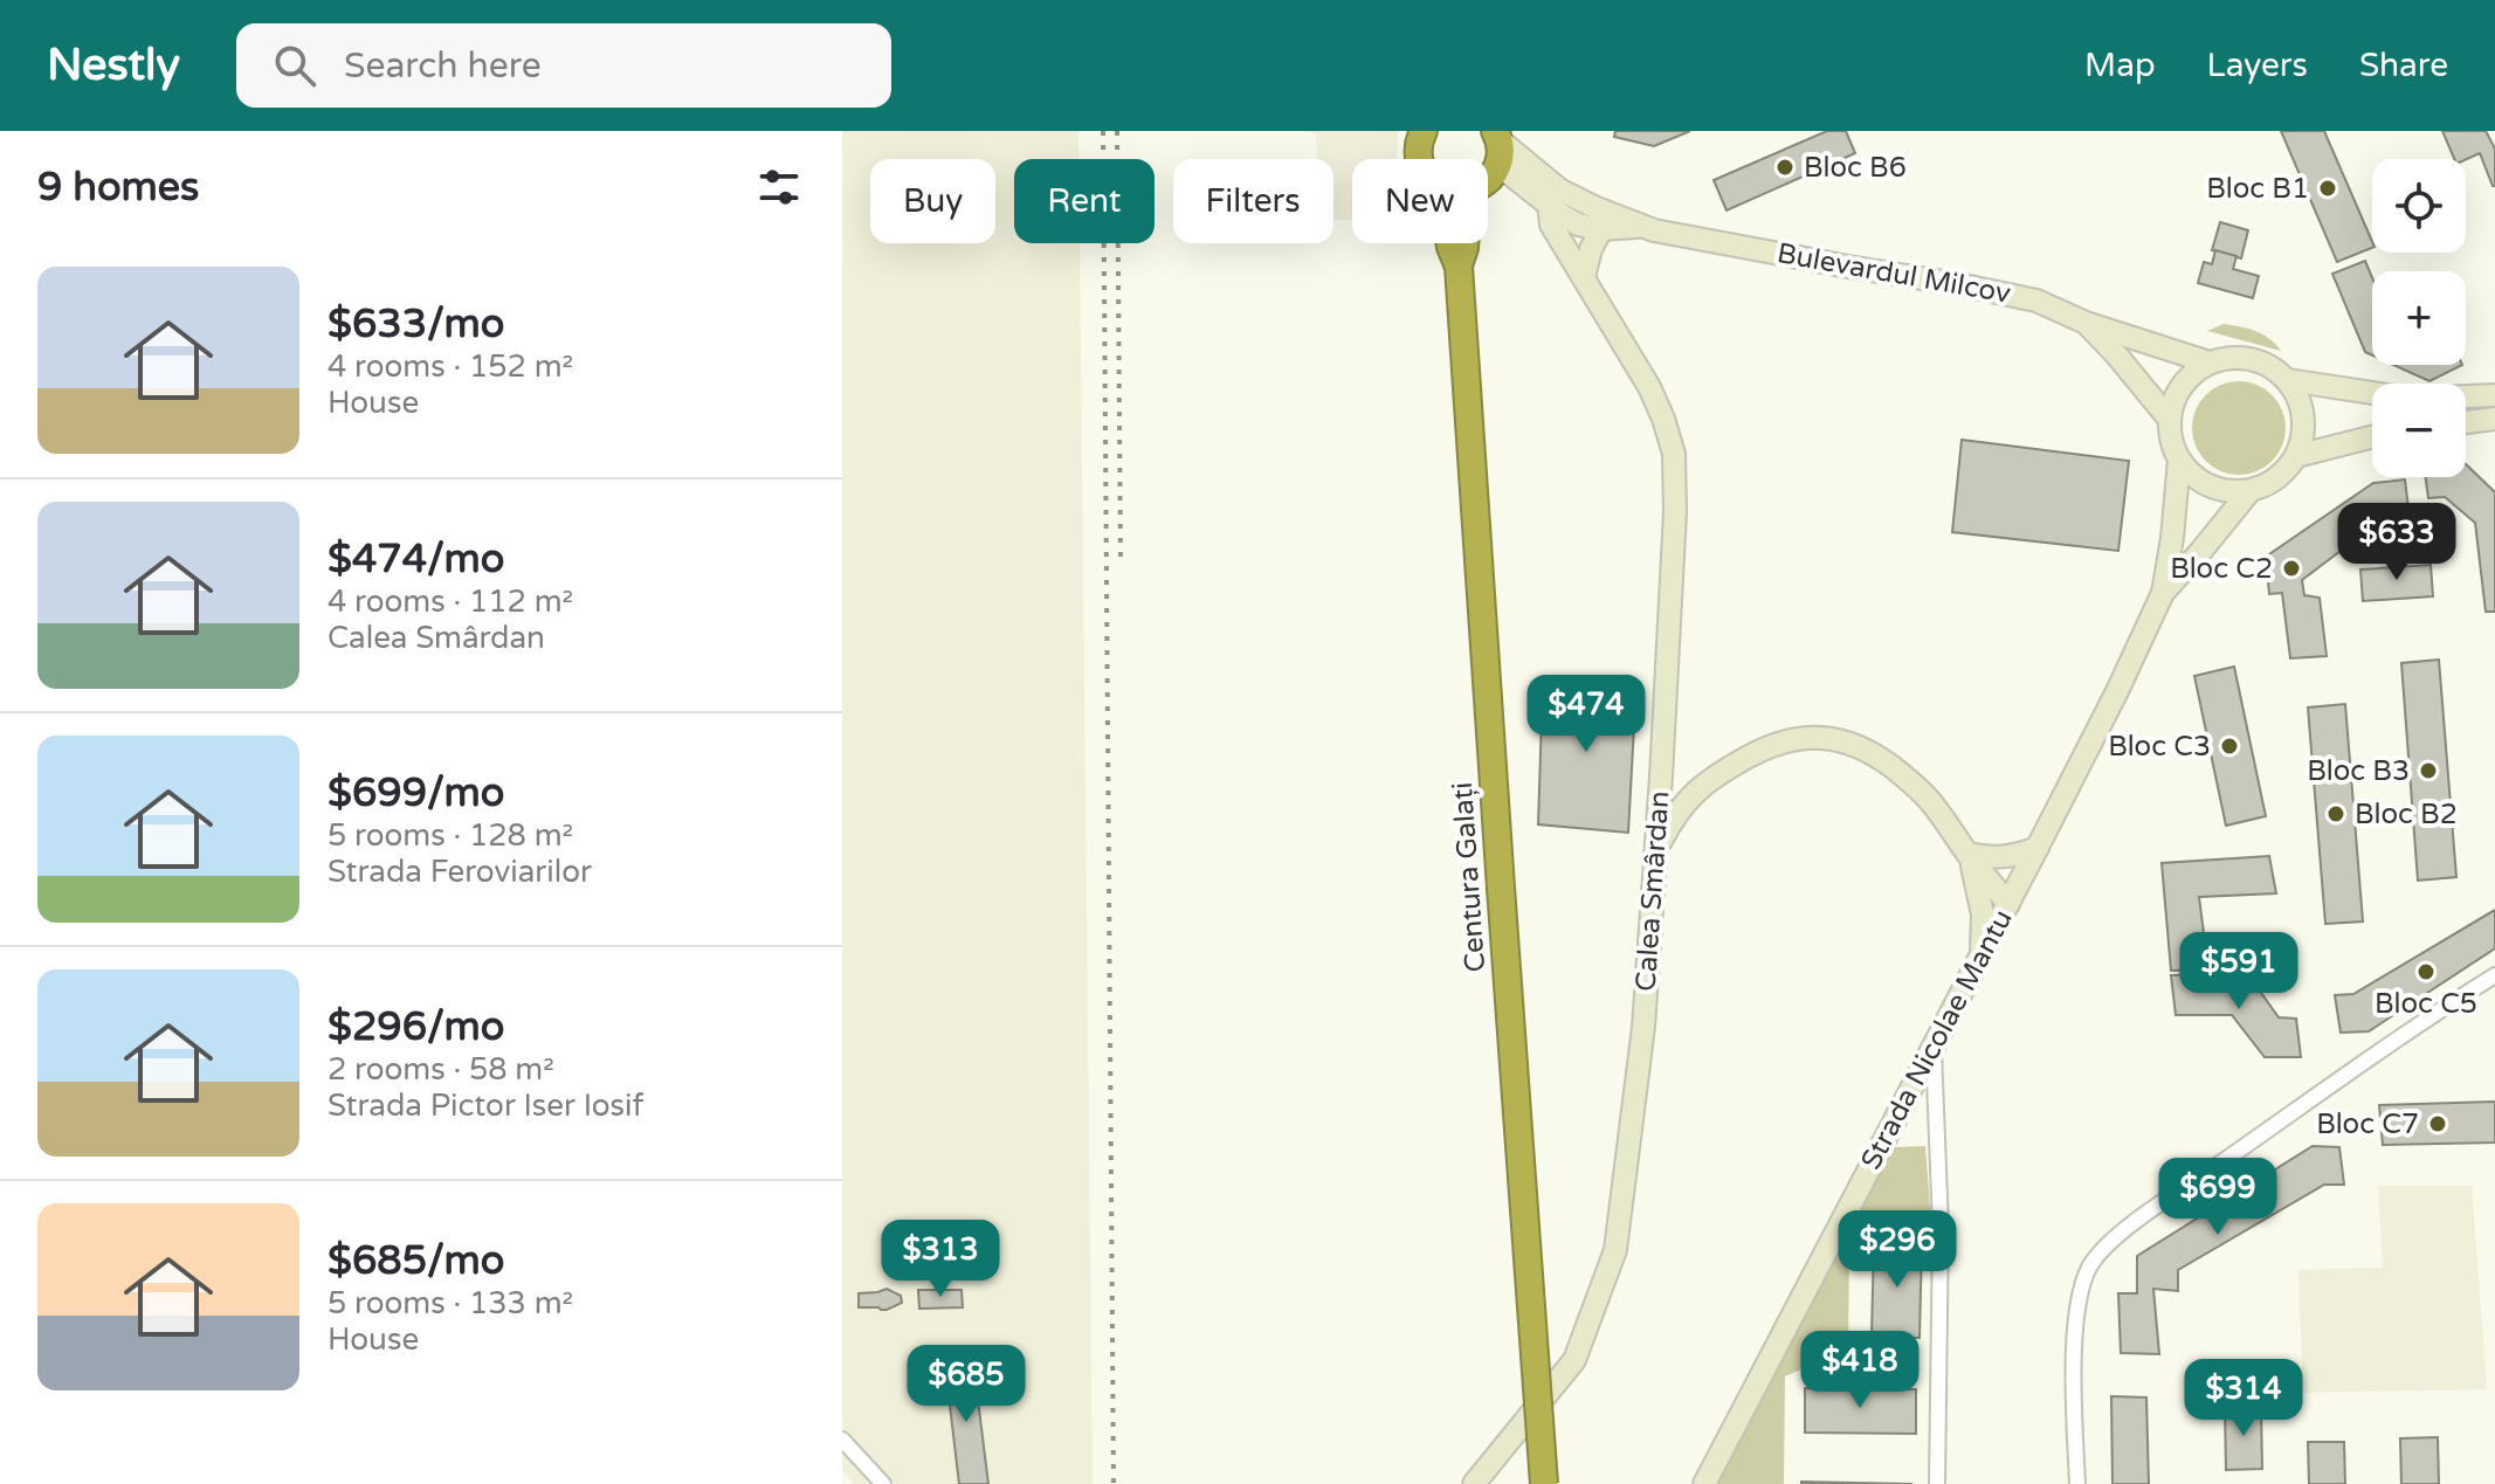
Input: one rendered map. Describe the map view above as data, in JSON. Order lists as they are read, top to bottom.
{
  "streets": {
    "highway": ["Centura Galați"],
    "main road": ["Bulevardul Milcov", "Calea Smârdan", "Strada Nicolae Mantu"]
  },
  "crossings": [
    ["Bulevardul Milcov", "Calea Smârdan"],
    ["Bulevardul Milcov", "Strada Nicolae Mantu"]
  ],
  "places": [
    "Bloc B6",
    "Bloc B1",
    "Bloc C2",
    "Bloc C3",
    "Bloc B3",
    "Bloc B2",
    "Bloc C5",
    "Bloc C7"
  ],
  "page": {
    "header": "Nestly",
    "search": "Search here",
    "nav": ["Map", "Layers", "Share"],
    "heading": "9 homes",
    "map_buttons": ["+", "−"],
    "chip": [
      "Buy",
      "Rent",
      "Filters",
      "New"
    ],
    "list": [
      {
        "name": "$633/mo",
        "note": "4 rooms · 152 m² · House"
      },
      {
        "name": "$474/mo",
        "note": "4 rooms · 112 m² · Calea Smârdan"
      },
      {
        "name": "$699/mo",
        "note": "5 rooms · 128 m² · Strada Feroviarilor"
      },
      {
        "name": "$296/mo",
        "note": "2 rooms · 58 m² · Strada Pictor Iser Iosif"
      },
      {
        "name": "$685/mo",
        "note": "5 rooms · 133 m² · House"
      }
    ],
    "price": [
      "$633",
      "$474",
      "$591",
      "$699",
      "$296",
      "$313",
      "$418",
      "$685",
      "$314"
    ]
  }
}
